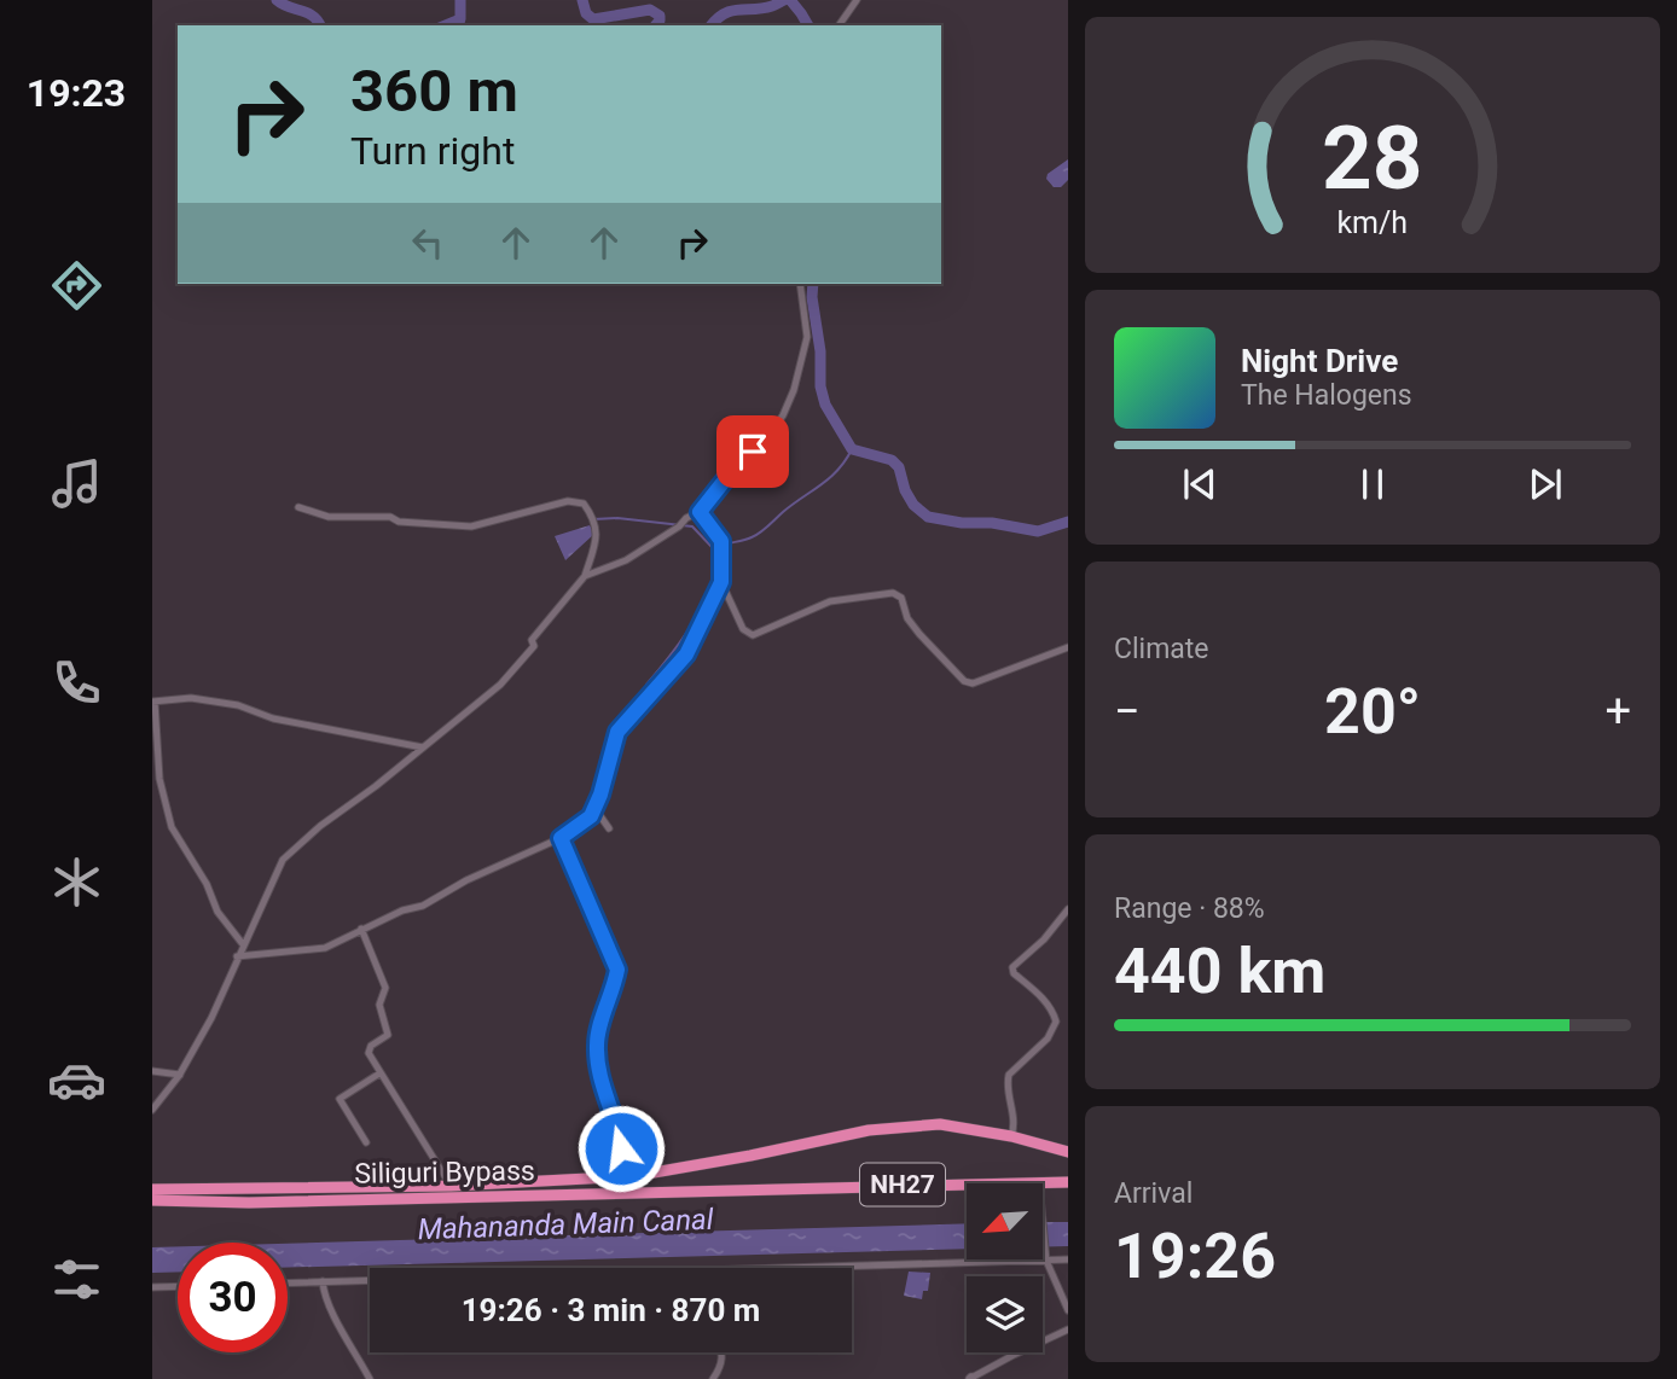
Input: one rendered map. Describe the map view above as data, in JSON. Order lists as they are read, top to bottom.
{
  "streets": {
    "highway": ["Siliguri Bypass", "NH27"]
  },
  "crossings": [
    ["Siliguri Bypass", "NH27"]
  ],
  "water": ["Mahananda Main Canal"],
  "north": "bottom left",
  "page": {
    "tabs": "19:23",
    "turn": ["360 m", "Turn right"],
    "song": ["Night Drive", "The Halogens"],
    "tile": [
      "Climate",
      ["Range · 88%", "440 km"],
      ["Arrival", "19:26"]
    ],
    "heat": ["−", "20°", "+"],
    "limit": "30",
    "trip": "19:26 · 3 min · 870 m",
    "gauge": ["28", "km/h"]
  }
}
